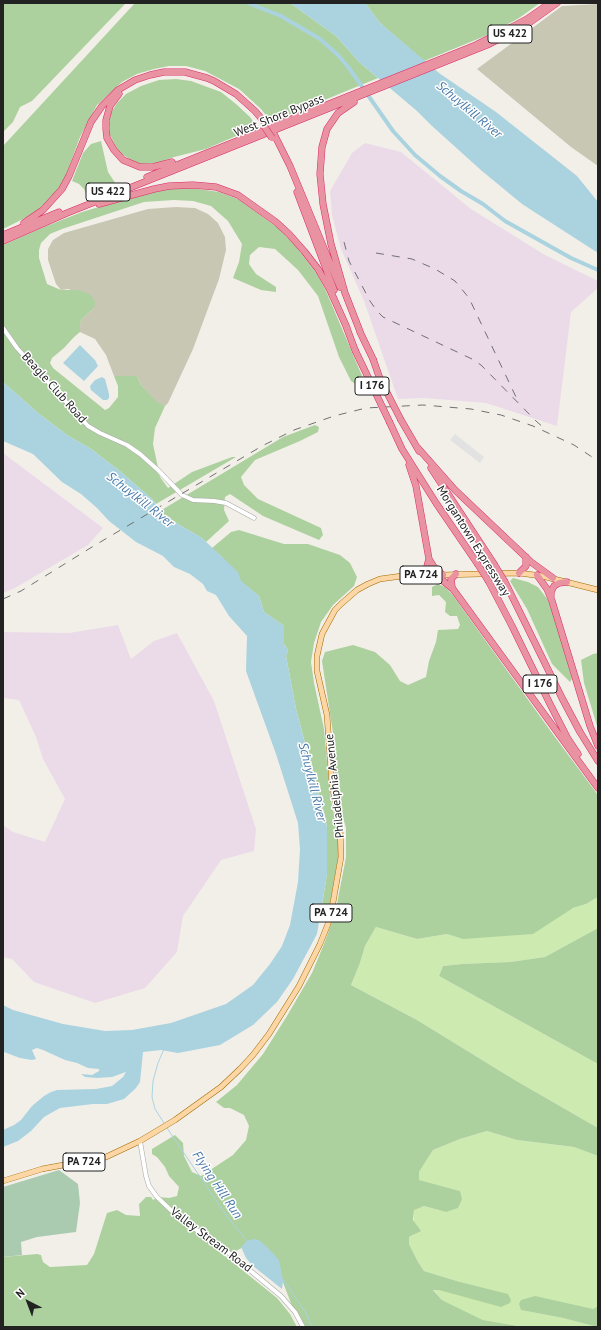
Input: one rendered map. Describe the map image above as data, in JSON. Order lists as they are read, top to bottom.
{
  "streets": {
    "highway": [
      "US 422",
      "West Shore Bypass",
      "I 176",
      "Morgantown Expressway"
    ],
    "main road": ["PA 724", "Philadelphia Avenue"],
    "street": ["Beagle Club Road", "Valley Stream Road"]
  },
  "crossings": [
    ["Philadelphia Avenue", "Valley Stream Road"]
  ],
  "water": ["Schuylkill River", "Flying Hill Run"],
  "north": "top left"
}
